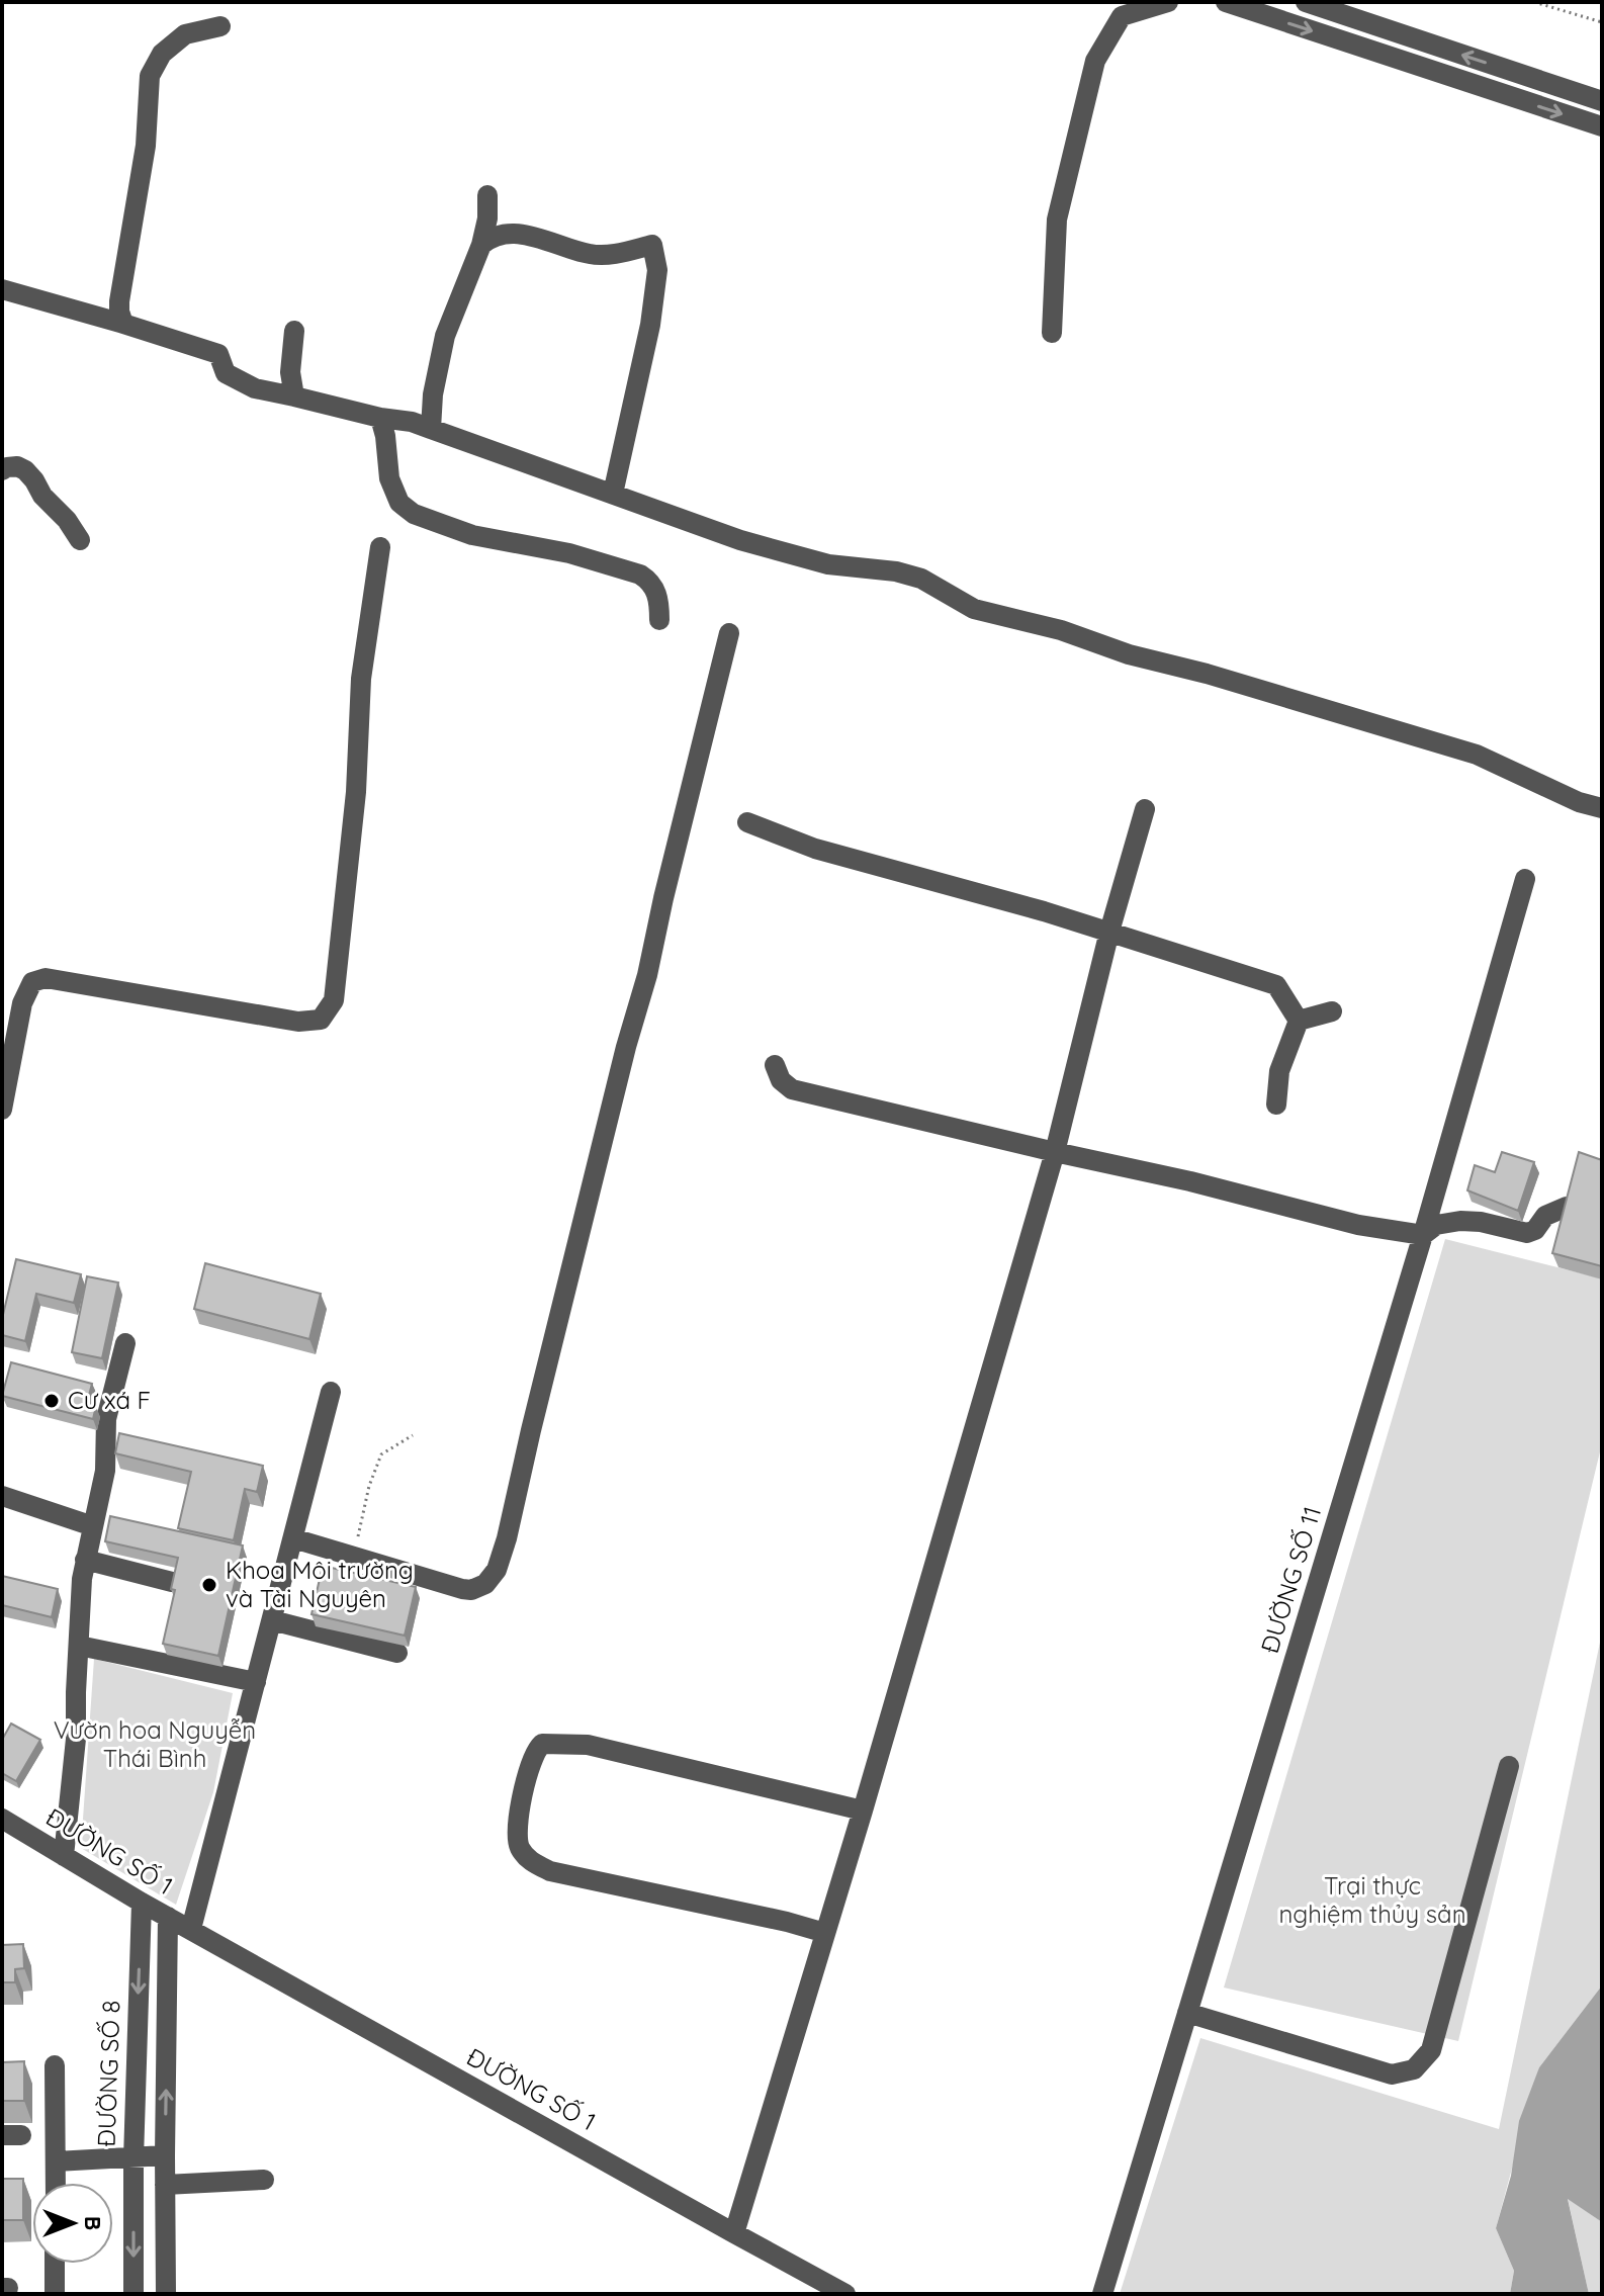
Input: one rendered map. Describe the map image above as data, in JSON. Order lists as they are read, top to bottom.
{
  "streets": {
    "street": ["ĐƯỜNG SỐ 11", "ĐƯỜNG SỐ 1", "ĐƯỜNG SỐ 8"]
  },
  "crossings": [
    ["ĐƯỜNG SỐ 1", "ĐƯỜNG SỐ 8"]
  ],
  "parks": ["Vườn hoa Nguyễn Thái Bình", "Trại thực nghiệm thủy sản"],
  "places": ["Cư xá F", "Khoa Môi trường và Tài Nguyên"],
  "north": "right"
}
